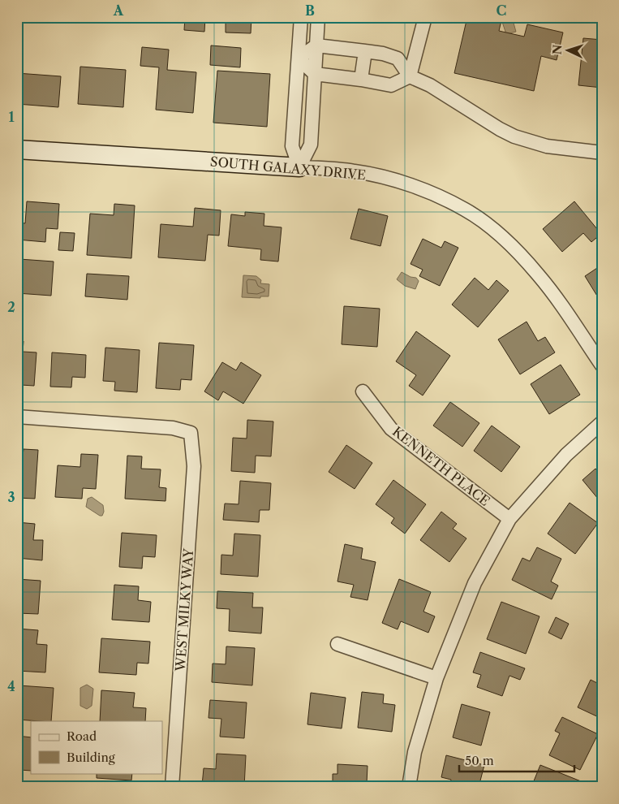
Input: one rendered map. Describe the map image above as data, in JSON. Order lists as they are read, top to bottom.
{
  "streets": {
    "street": ["SOUTH GALAXY DRIVE", "KENNETH PLACE", "WEST MILKY WAY"]
  },
  "legend": ["Road", "Building"],
  "scale_bar": "50 m",
  "north": "left",
  "grid": {
    "columns": ["A", "B", "C"],
    "rows": [
      "1",
      "2",
      "3",
      "4"
    ]
  }
}
